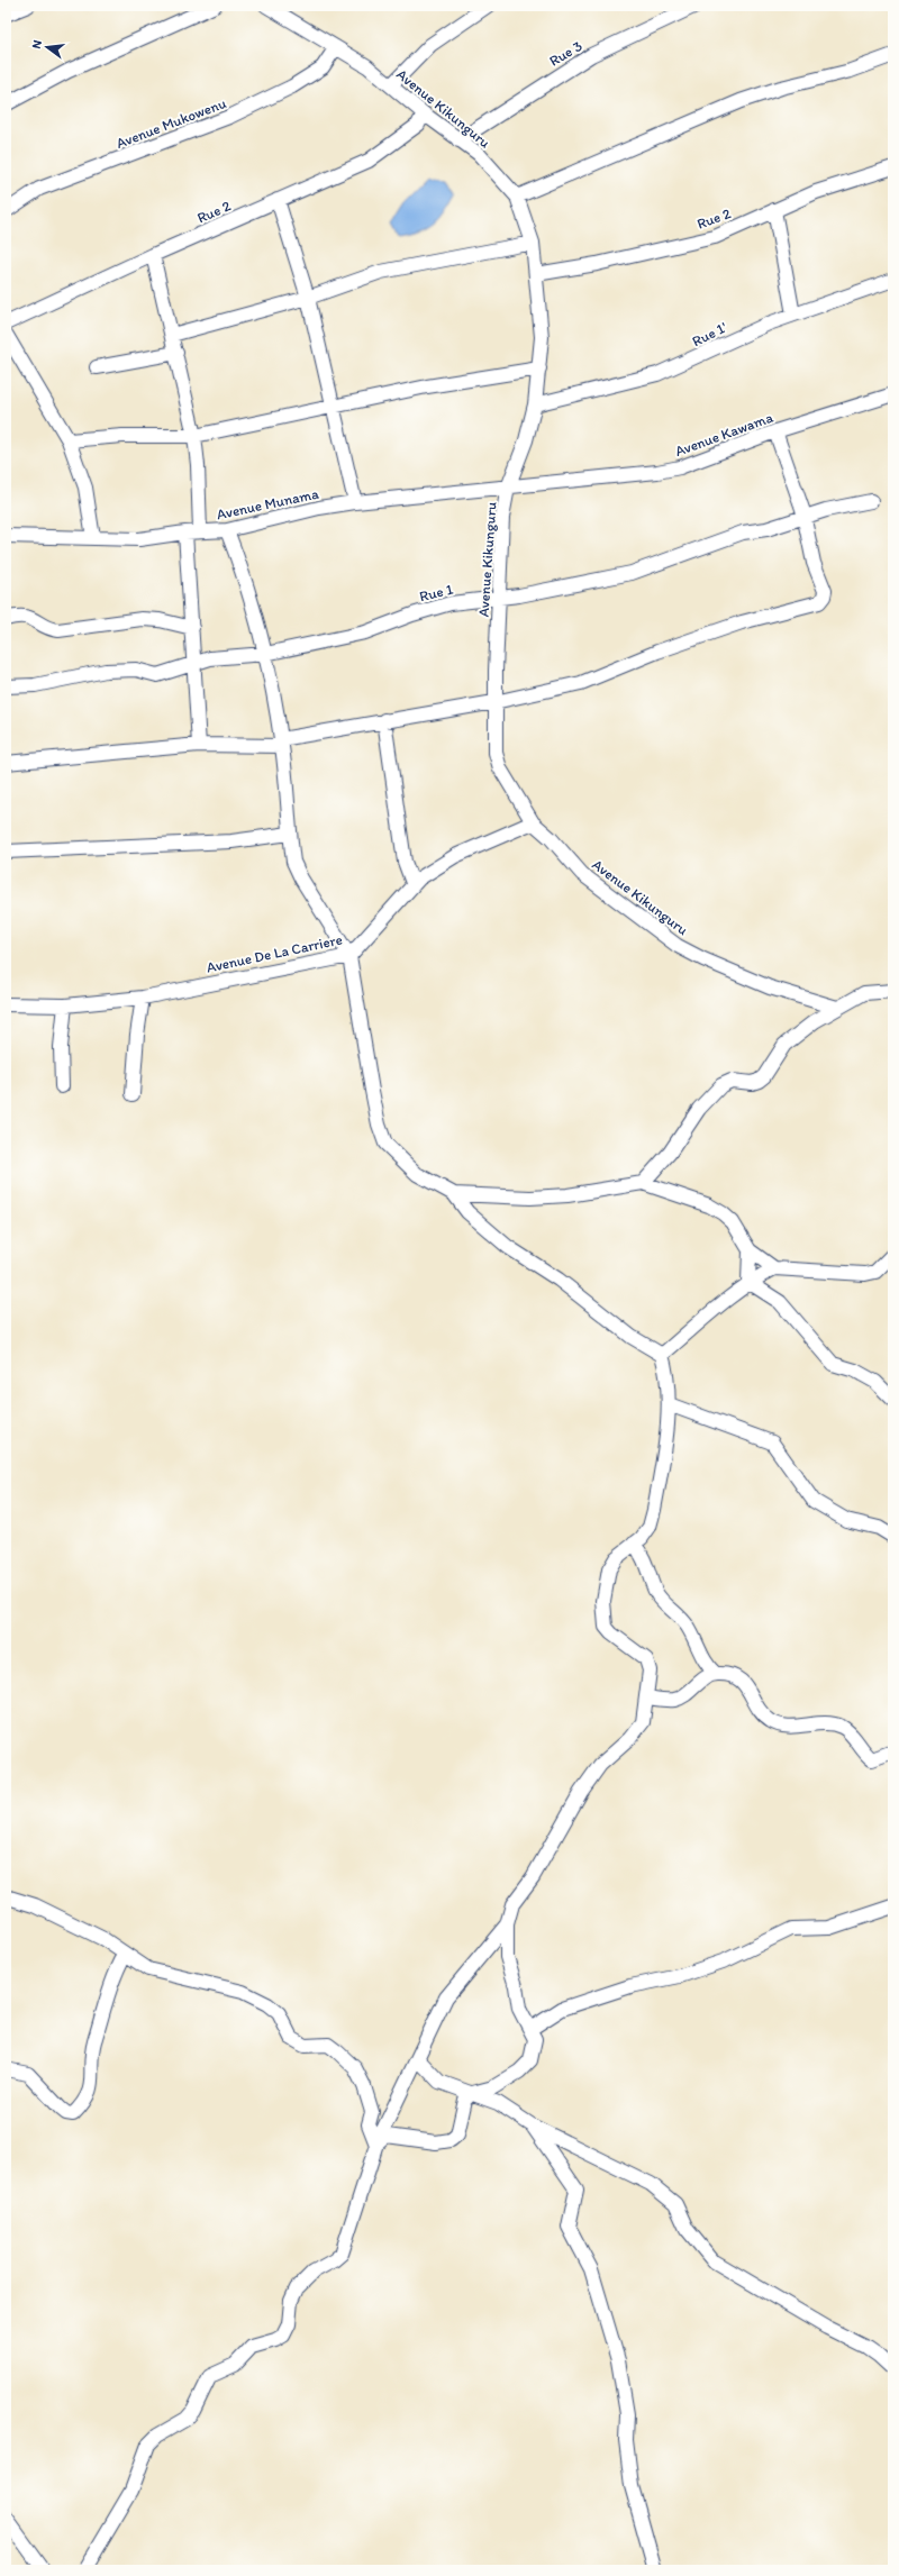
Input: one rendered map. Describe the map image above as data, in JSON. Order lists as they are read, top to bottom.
{
  "streets": {
    "street": [
      "Rue 3",
      "Avenue Kikunguru",
      "Avenue Mukowenu",
      "Rue 2",
      "Rue 1'",
      "Avenue Kawama",
      "Avenue Munama",
      "Rue 1",
      "Avenue De La Carriere"
    ]
  },
  "crossings": [
    ["Rue 3", "Avenue Kikunguru"],
    ["Avenue Kikunguru", "Avenue Mukowenu"],
    ["Avenue Kikunguru", "Rue 2"],
    ["Avenue Kikunguru", "Rue 1'"],
    ["Avenue Kikunguru", "Avenue Kawama"],
    ["Avenue Kikunguru", "Avenue Munama"],
    ["Avenue Kikunguru", "Rue 1"],
    ["Avenue Kikunguru", "Avenue De La Carriere"],
    ["Avenue Kawama", "Avenue Munama"]
  ],
  "north": "left"
}
